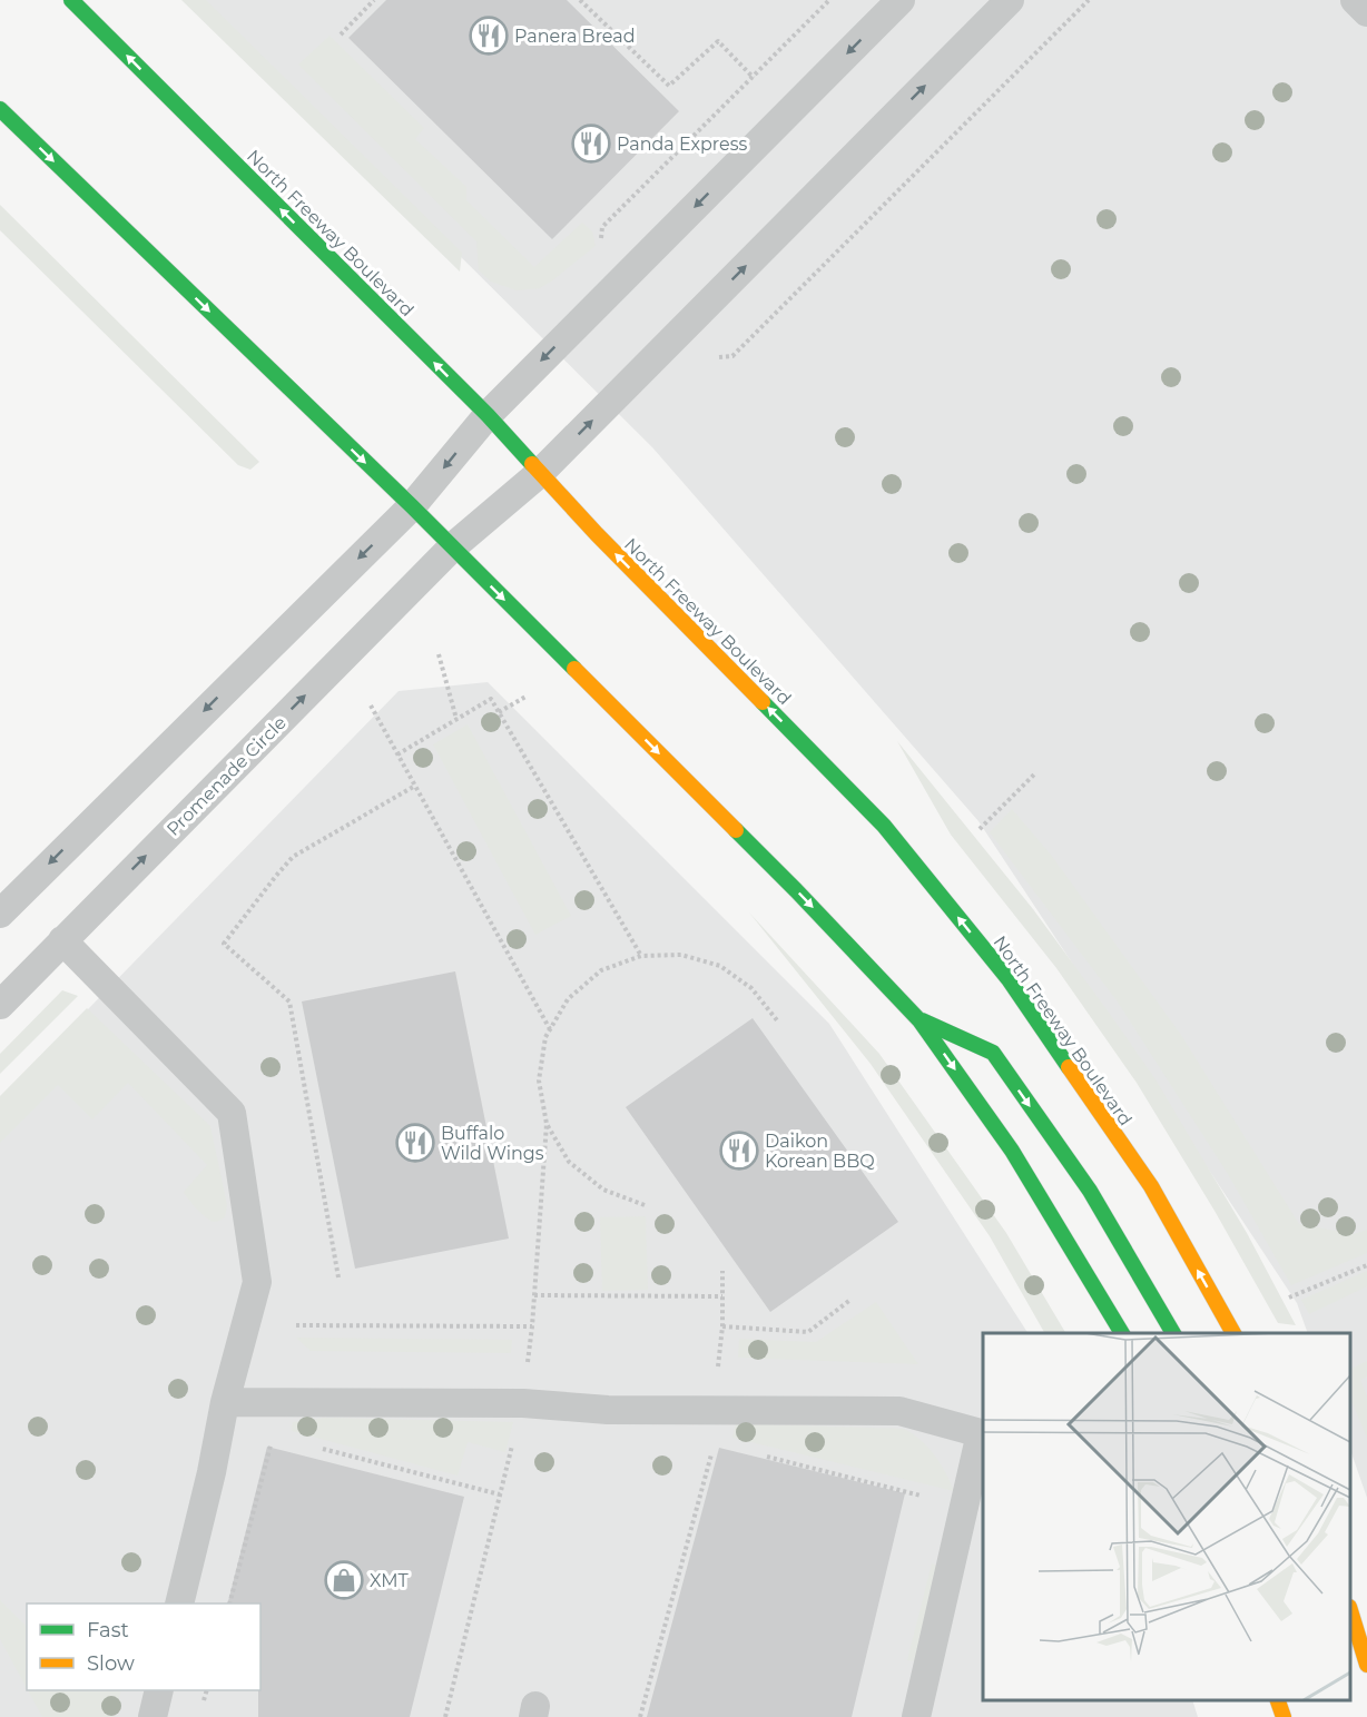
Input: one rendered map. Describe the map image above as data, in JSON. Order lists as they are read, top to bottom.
{
  "streets": {
    "street": ["North Freeway Boulevard"],
    "lane": ["Promenade Circle"]
  },
  "crossings": [
    ["North Freeway Boulevard", "Promenade Circle"]
  ],
  "places": {
    "restaurant": [
      "Panera Bread",
      "Panda Express",
      "Buffalo Wild Wings",
      "Daikon Korean BBQ"
    ],
    "shop": ["XMT"]
  },
  "legend": ["Fast", "Slow"]
}
